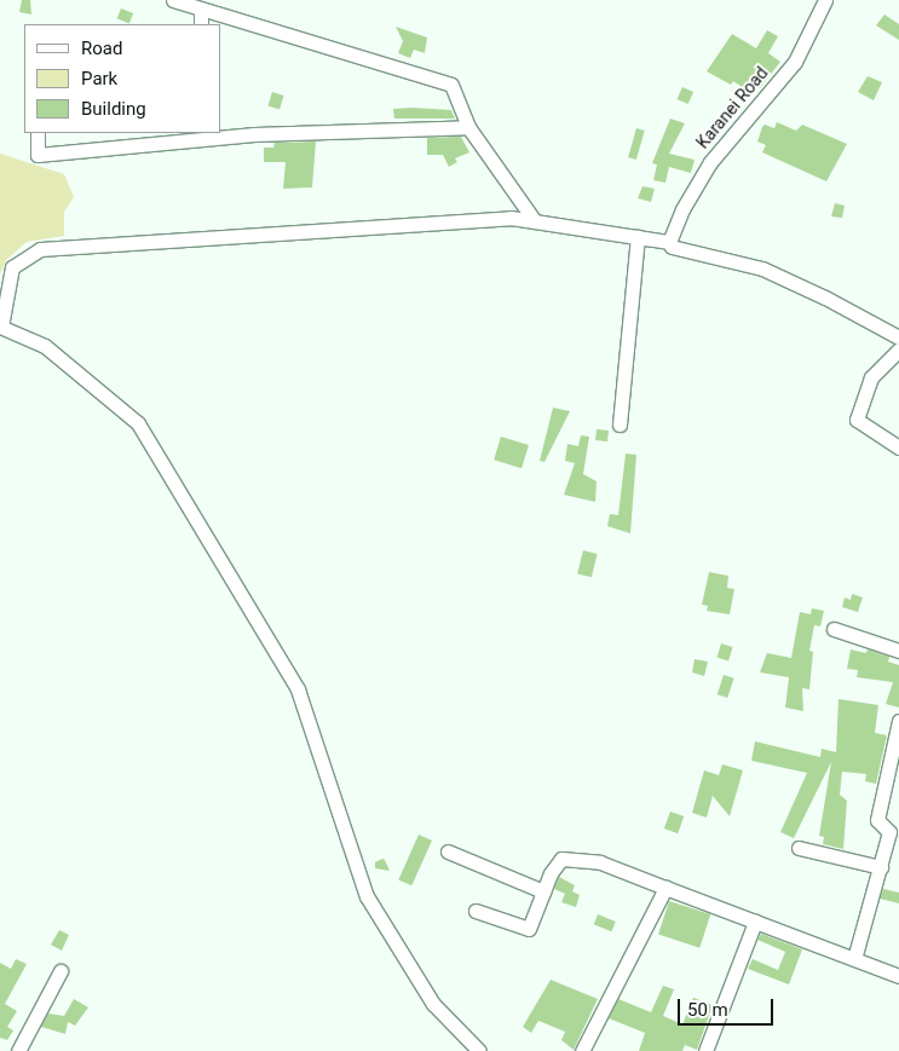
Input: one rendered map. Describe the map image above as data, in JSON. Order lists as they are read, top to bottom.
{
  "streets": {
    "street": ["Karanei Road"]
  },
  "legend": ["Road", "Park", "Building"],
  "scale_bar": "50 m"
}
